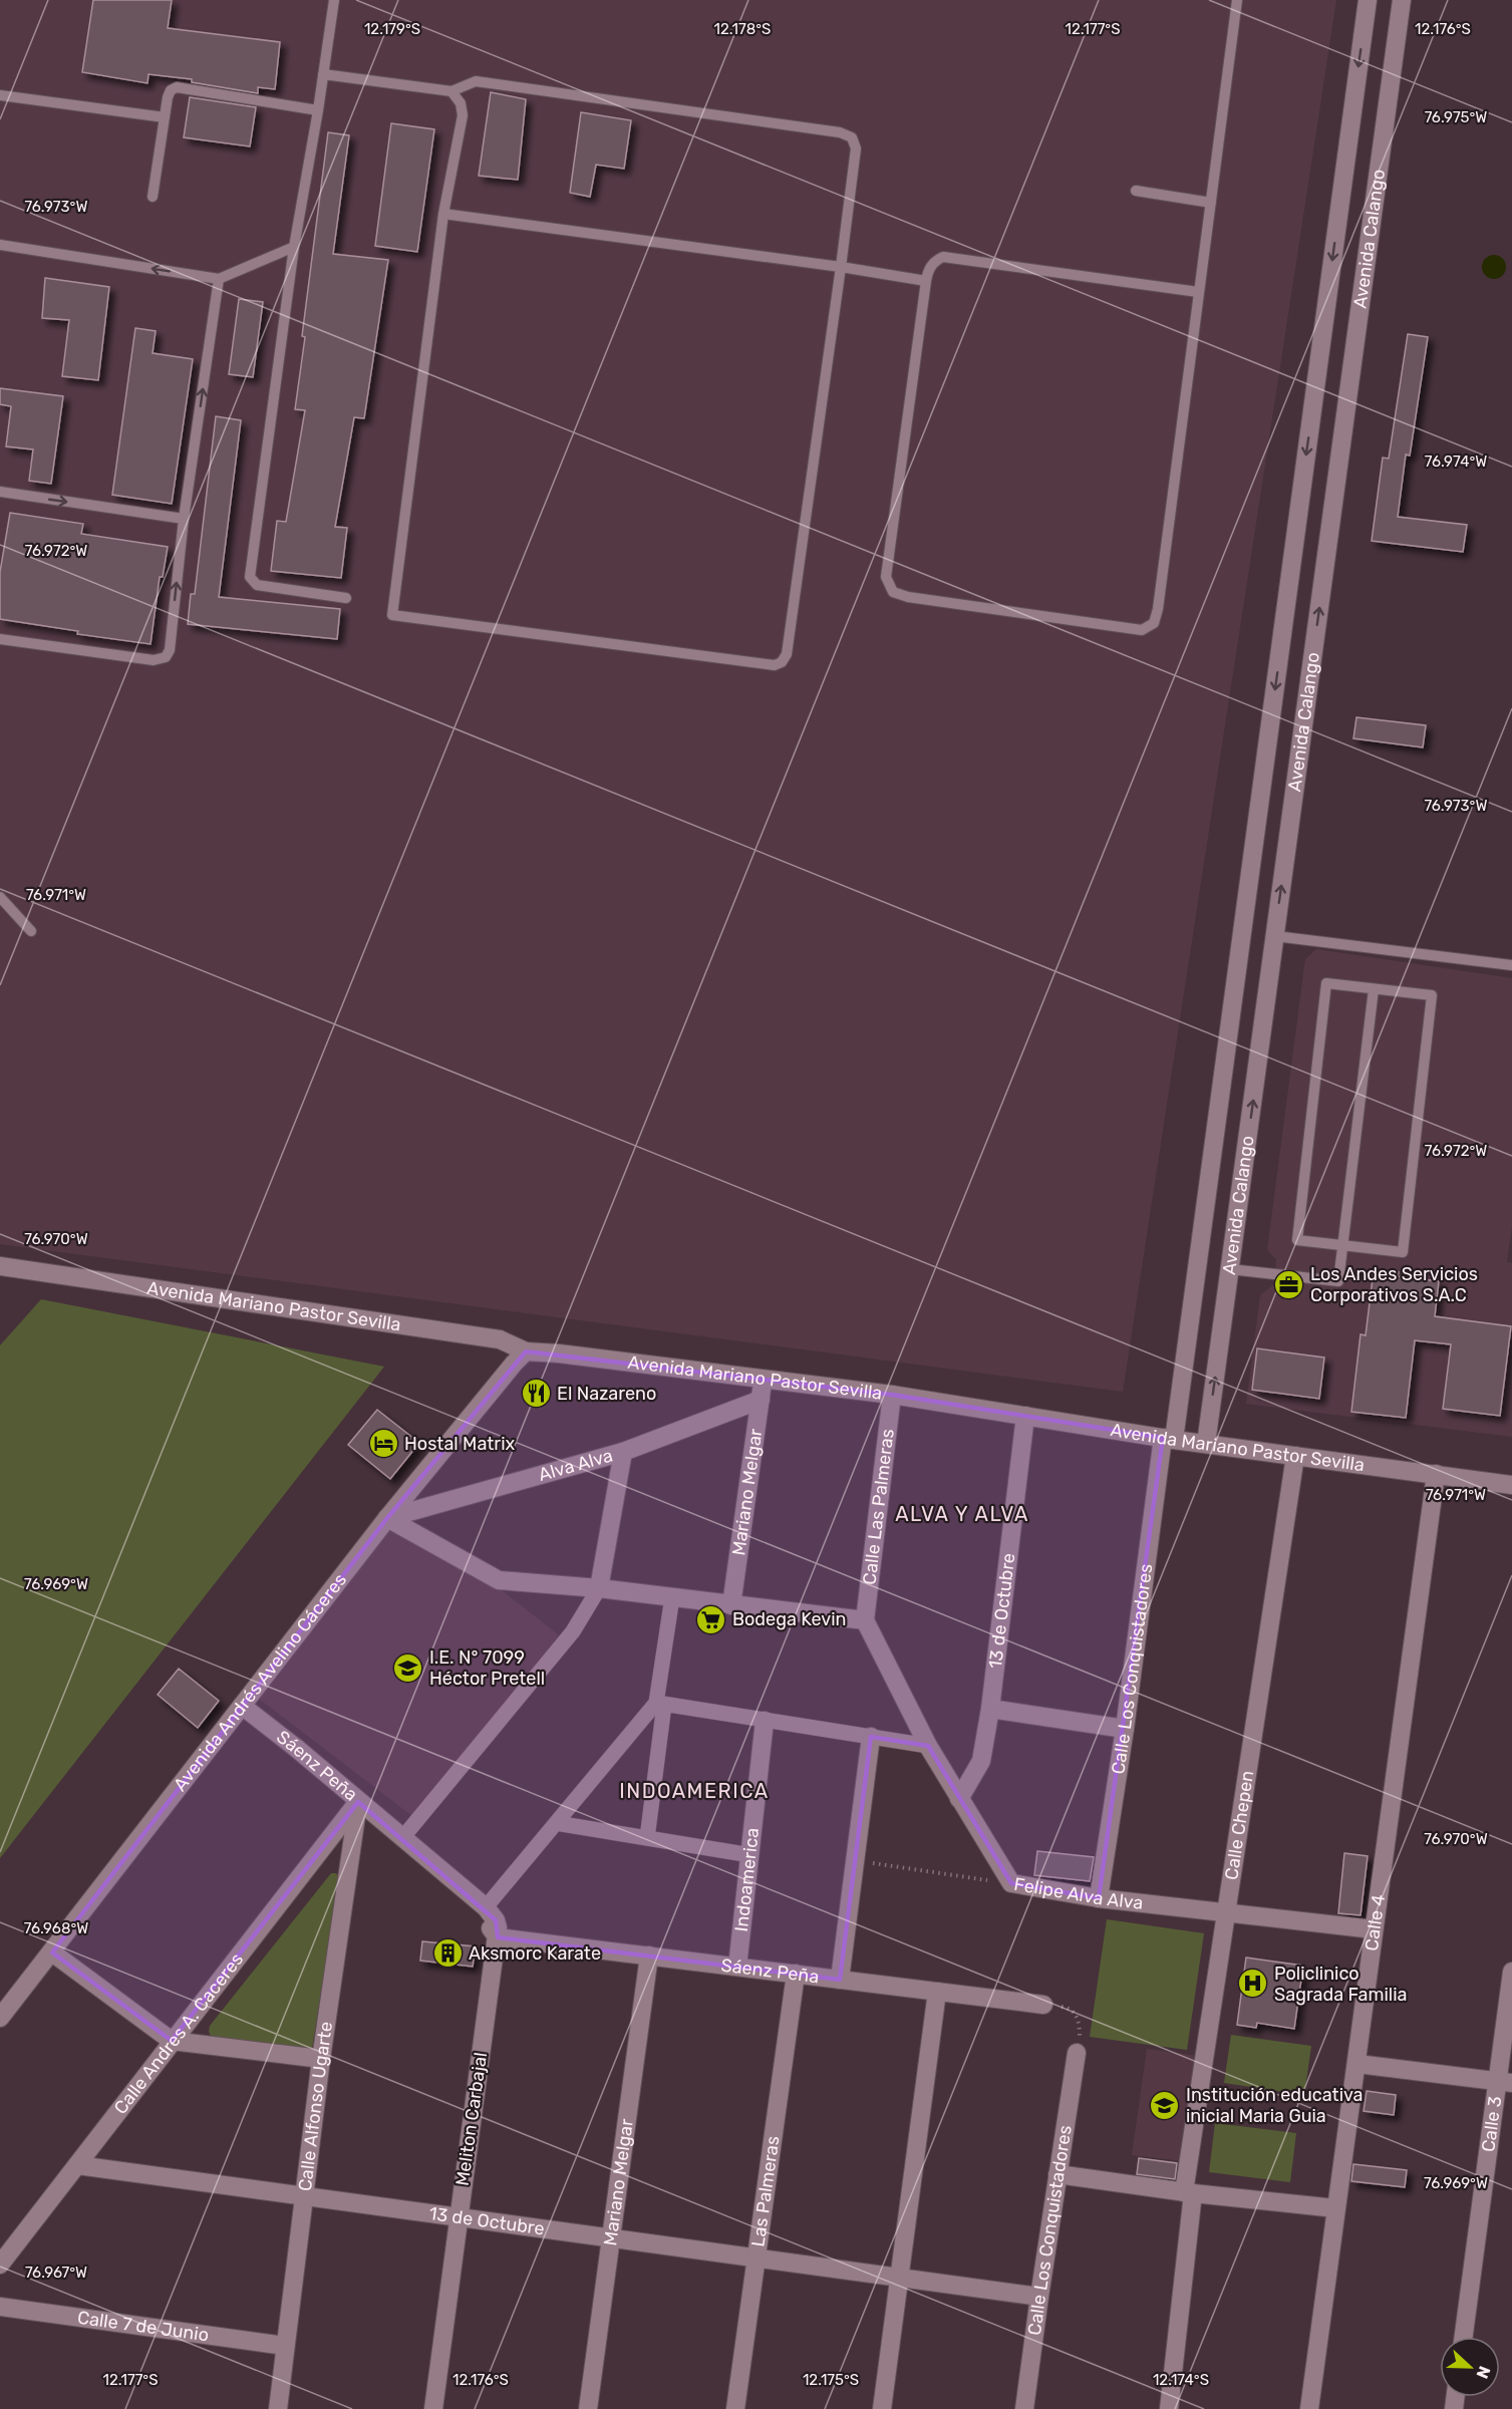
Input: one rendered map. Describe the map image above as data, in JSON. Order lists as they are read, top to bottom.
{
  "streets": {
    "street": [
      "Avenida Calango",
      "Avenida Mariano Pastor Sevilla",
      "Alva Alva",
      "Mariano Melgar",
      "Calle Las Palmeras",
      "13 de Octubre",
      "Calle Los Conquistadores",
      "Avenida Andrés Avelino Cáceres",
      "Sáenz Peña",
      "Calle Chepen",
      "Indoamerica",
      "Felipe Alva Alva",
      "Calle 4",
      "Calle Andres A. Caceres",
      "Calle Alfonso Ugarte",
      "Meliton Carbajal",
      "Calle 3",
      "Las Palmeras",
      "Calle 7 de Junio"
    ]
  },
  "crossings": [
    ["Avenida Calango", "Avenida Mariano Pastor Sevilla"],
    ["Avenida Calango", "Calle Los Conquistadores"],
    ["Avenida Mariano Pastor Sevilla", "Mariano Melgar"],
    ["Avenida Mariano Pastor Sevilla", "Calle Las Palmeras"],
    ["Avenida Mariano Pastor Sevilla", "13 de Octubre"],
    ["Avenida Mariano Pastor Sevilla", "Calle Los Conquistadores"],
    ["Avenida Mariano Pastor Sevilla", "Avenida Andrés Avelino Cáceres"],
    ["Avenida Mariano Pastor Sevilla", "Calle Chepen"],
    ["Avenida Mariano Pastor Sevilla", "Calle 4"],
    ["Alva Alva", "Mariano Melgar"],
    ["Alva Alva", "Avenida Andrés Avelino Cáceres"],
    ["Mariano Melgar", "13 de Octubre"],
    ["Mariano Melgar", "Sáenz Peña"],
    ["Calle Las Palmeras", "Felipe Alva Alva"],
    ["13 de Octubre", "Calle Los Conquistadores"],
    ["13 de Octubre", "Felipe Alva Alva"],
    ["13 de Octubre", "Calle Andres A. Caceres"],
    ["13 de Octubre", "Calle Alfonso Ugarte"],
    ["13 de Octubre", "Meliton Carbajal"],
    ["13 de Octubre", "Las Palmeras"],
    ["Calle Los Conquistadores", "Felipe Alva Alva"],
    ["Avenida Andrés Avelino Cáceres", "Sáenz Peña"],
    ["Sáenz Peña", "Indoamerica"],
    ["Sáenz Peña", "Calle Andres A. Caceres"],
    ["Sáenz Peña", "Calle Alfonso Ugarte"],
    ["Sáenz Peña", "Meliton Carbajal"],
    ["Sáenz Peña", "Las Palmeras"],
    ["Calle Chepen", "Felipe Alva Alva"],
    ["Felipe Alva Alva", "Calle 4"],
    ["Calle Andres A. Caceres", "Calle Alfonso Ugarte"],
    ["Calle Alfonso Ugarte", "Calle 7 de Junio"]
  ],
  "districts": ["ALVA Y ALVA", "INDOAMERICA"],
  "places": {
    "office": ["Los Andes Servicios Corporativos S.A.C"],
    "restaurant": ["El Nazareno"],
    "hotel": ["Hostal Matrix"],
    "supermarket": ["Bodega Kevin"],
    "school or university": ["I.E. N° 7099 Héctor Pretell", "Institución educativa inicial Maria Guia"],
    "building": ["Aksmorc Karate"],
    "hospital": ["Policlinico Sagrada Familia"]
  },
  "north": "right",
  "coordinates": [
    "12.178°S",
    "12.179°S",
    "12.177°S",
    "12.176°S",
    "76.975°W",
    "76.973°W",
    "76.974°W",
    "76.972°W",
    "76.971°W",
    "76.970°W",
    "76.969°W",
    "76.968°W",
    "76.967°W",
    "12.175°S",
    "12.174°S"
  ]
}
